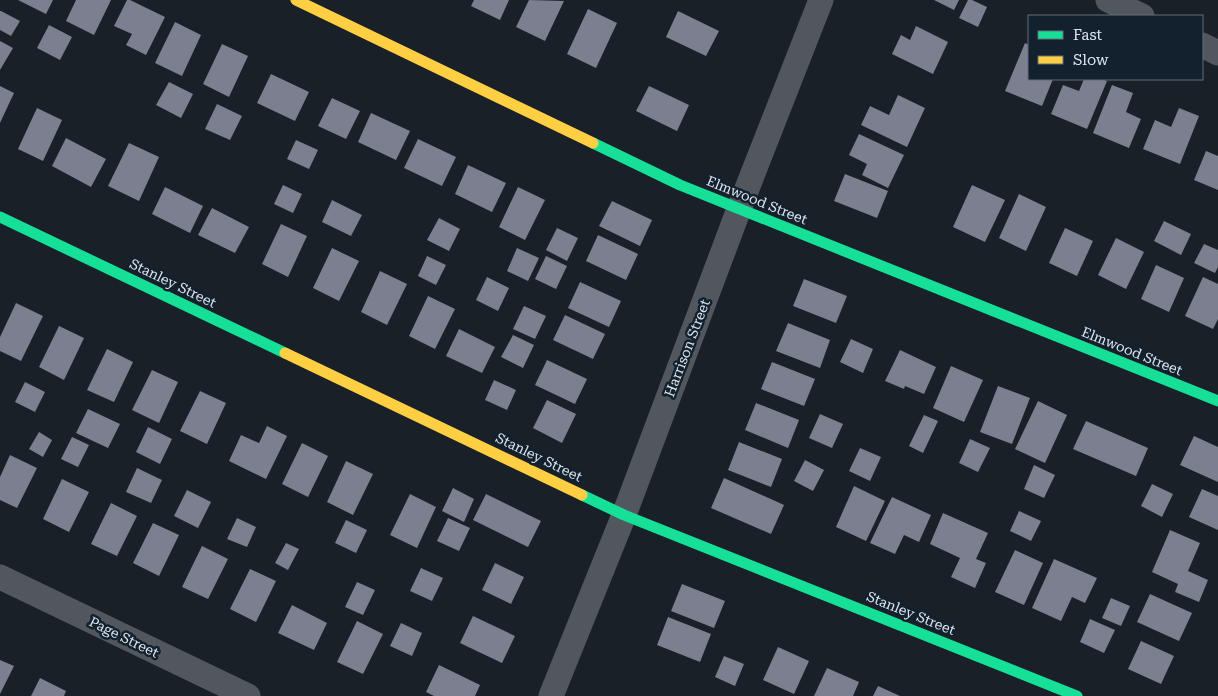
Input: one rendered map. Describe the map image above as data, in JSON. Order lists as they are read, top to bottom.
{
  "streets": {
    "street": [
      "Elmwood Street",
      "Stanley Street",
      "Harrison Street",
      "Page Street"
    ]
  },
  "crossings": [
    ["Elmwood Street", "Harrison Street"],
    ["Stanley Street", "Harrison Street"]
  ],
  "legend": ["Fast", "Slow"]
}
